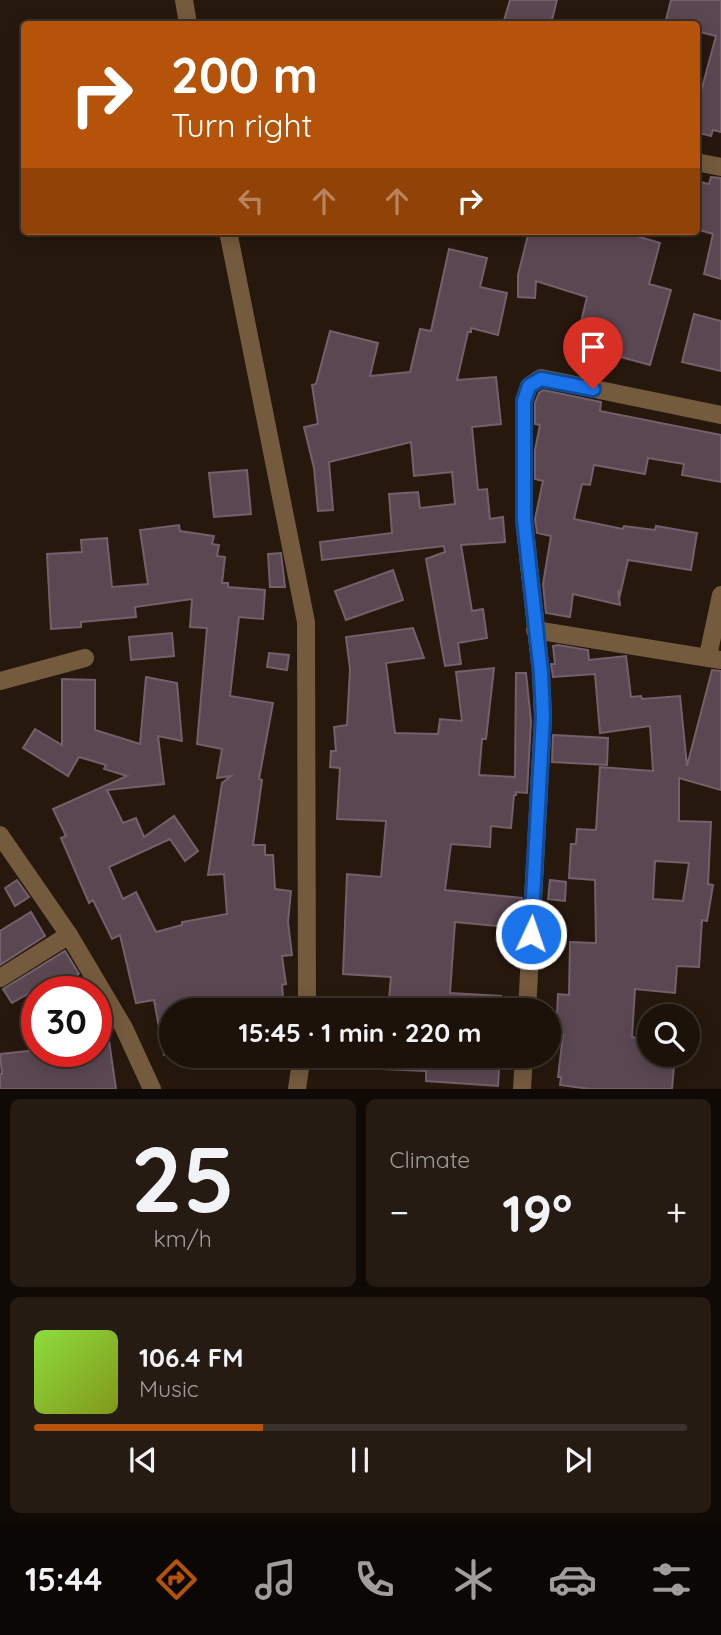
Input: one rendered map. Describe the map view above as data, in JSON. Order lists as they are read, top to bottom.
{
  "page": {
    "turn": ["200 m", "Turn right"],
    "limit": "30",
    "trip": "15:45 · 1 min · 220 m",
    "tile": [
      ["25", "km/h"],
      "Climate"
    ],
    "heat": ["−", "19°", "+"],
    "song": ["106.4 FM", "Music"],
    "tabs": "15:44"
  }
}
